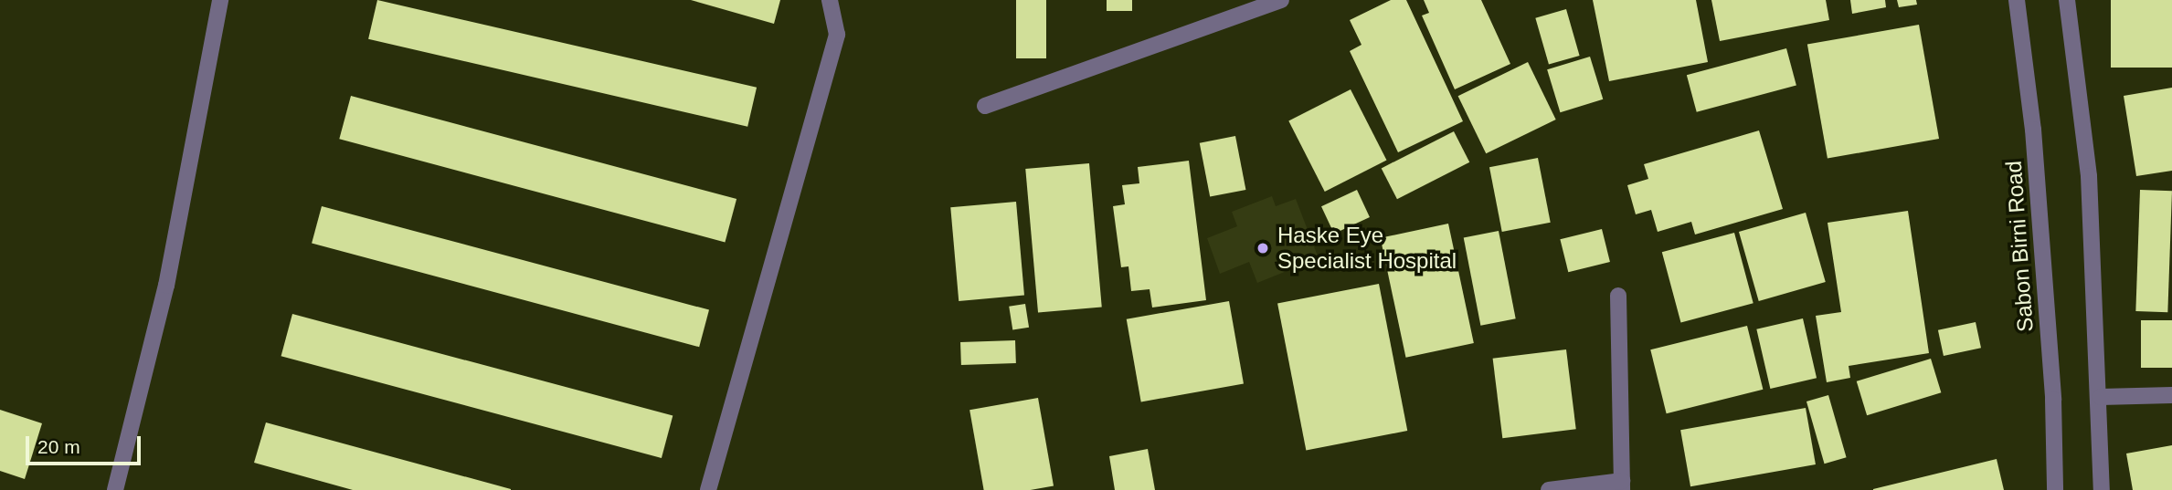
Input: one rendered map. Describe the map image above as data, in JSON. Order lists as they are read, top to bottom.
{
  "streets": {
    "street": ["Sabon Birni Road"]
  },
  "places": ["Haske Eye Specialist Hospital"],
  "scale_bar": "20 m"
}
